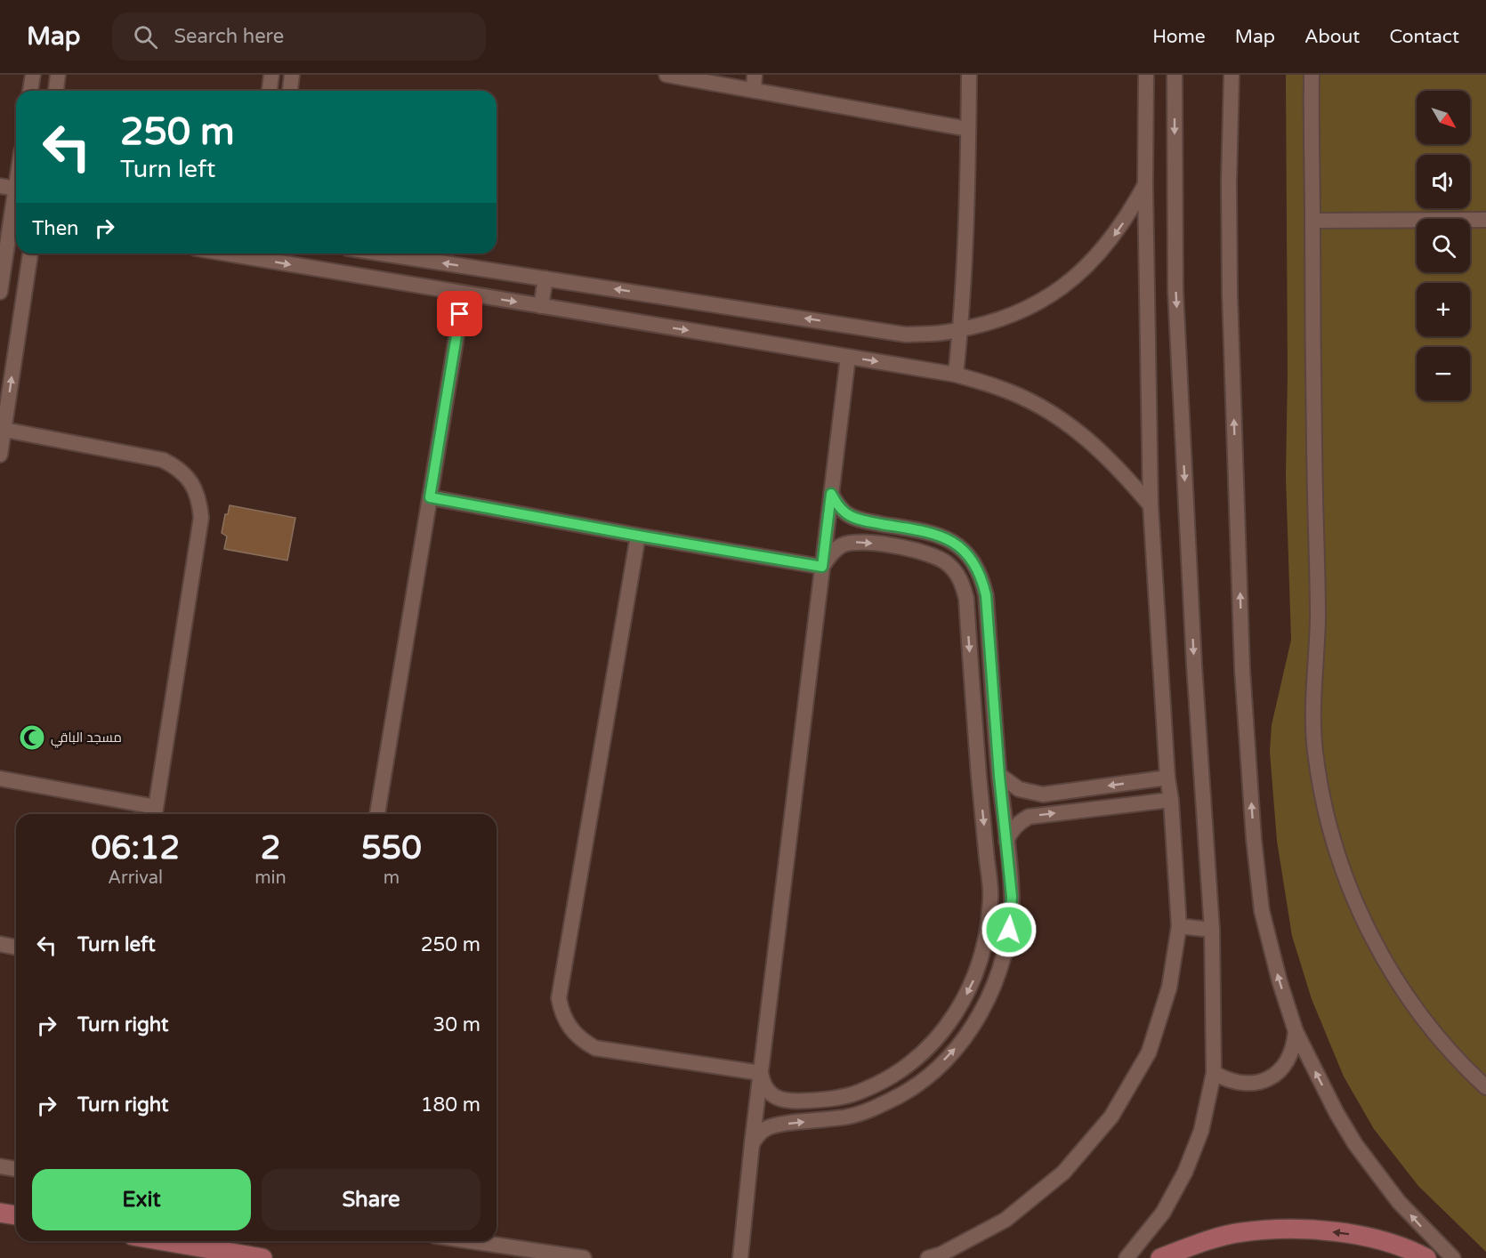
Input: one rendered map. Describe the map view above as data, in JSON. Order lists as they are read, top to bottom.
{
  "places": {
    "mosque": ["مسجد الباقي"]
  },
  "north": "bottom right",
  "page": {
    "header": "Map",
    "search": "Search here",
    "nav": [
      "Home",
      "Map",
      "About",
      "Contact"
    ],
    "map_buttons": ["+", "−"],
    "turn": ["250 m", "Turn left"],
    "then": "Then",
    "eta": [
      "06:12",
      "Arrival",
      "2",
      "min",
      "550",
      "m"
    ],
    "list": [
      {
        "name": "Turn left",
        "value": "250 m"
      },
      {
        "name": "Turn right",
        "value": "30 m"
      },
      {
        "name": "Turn right",
        "value": "180 m"
      }
    ],
    "buttons": ["Exit", "Share"]
  }
}
